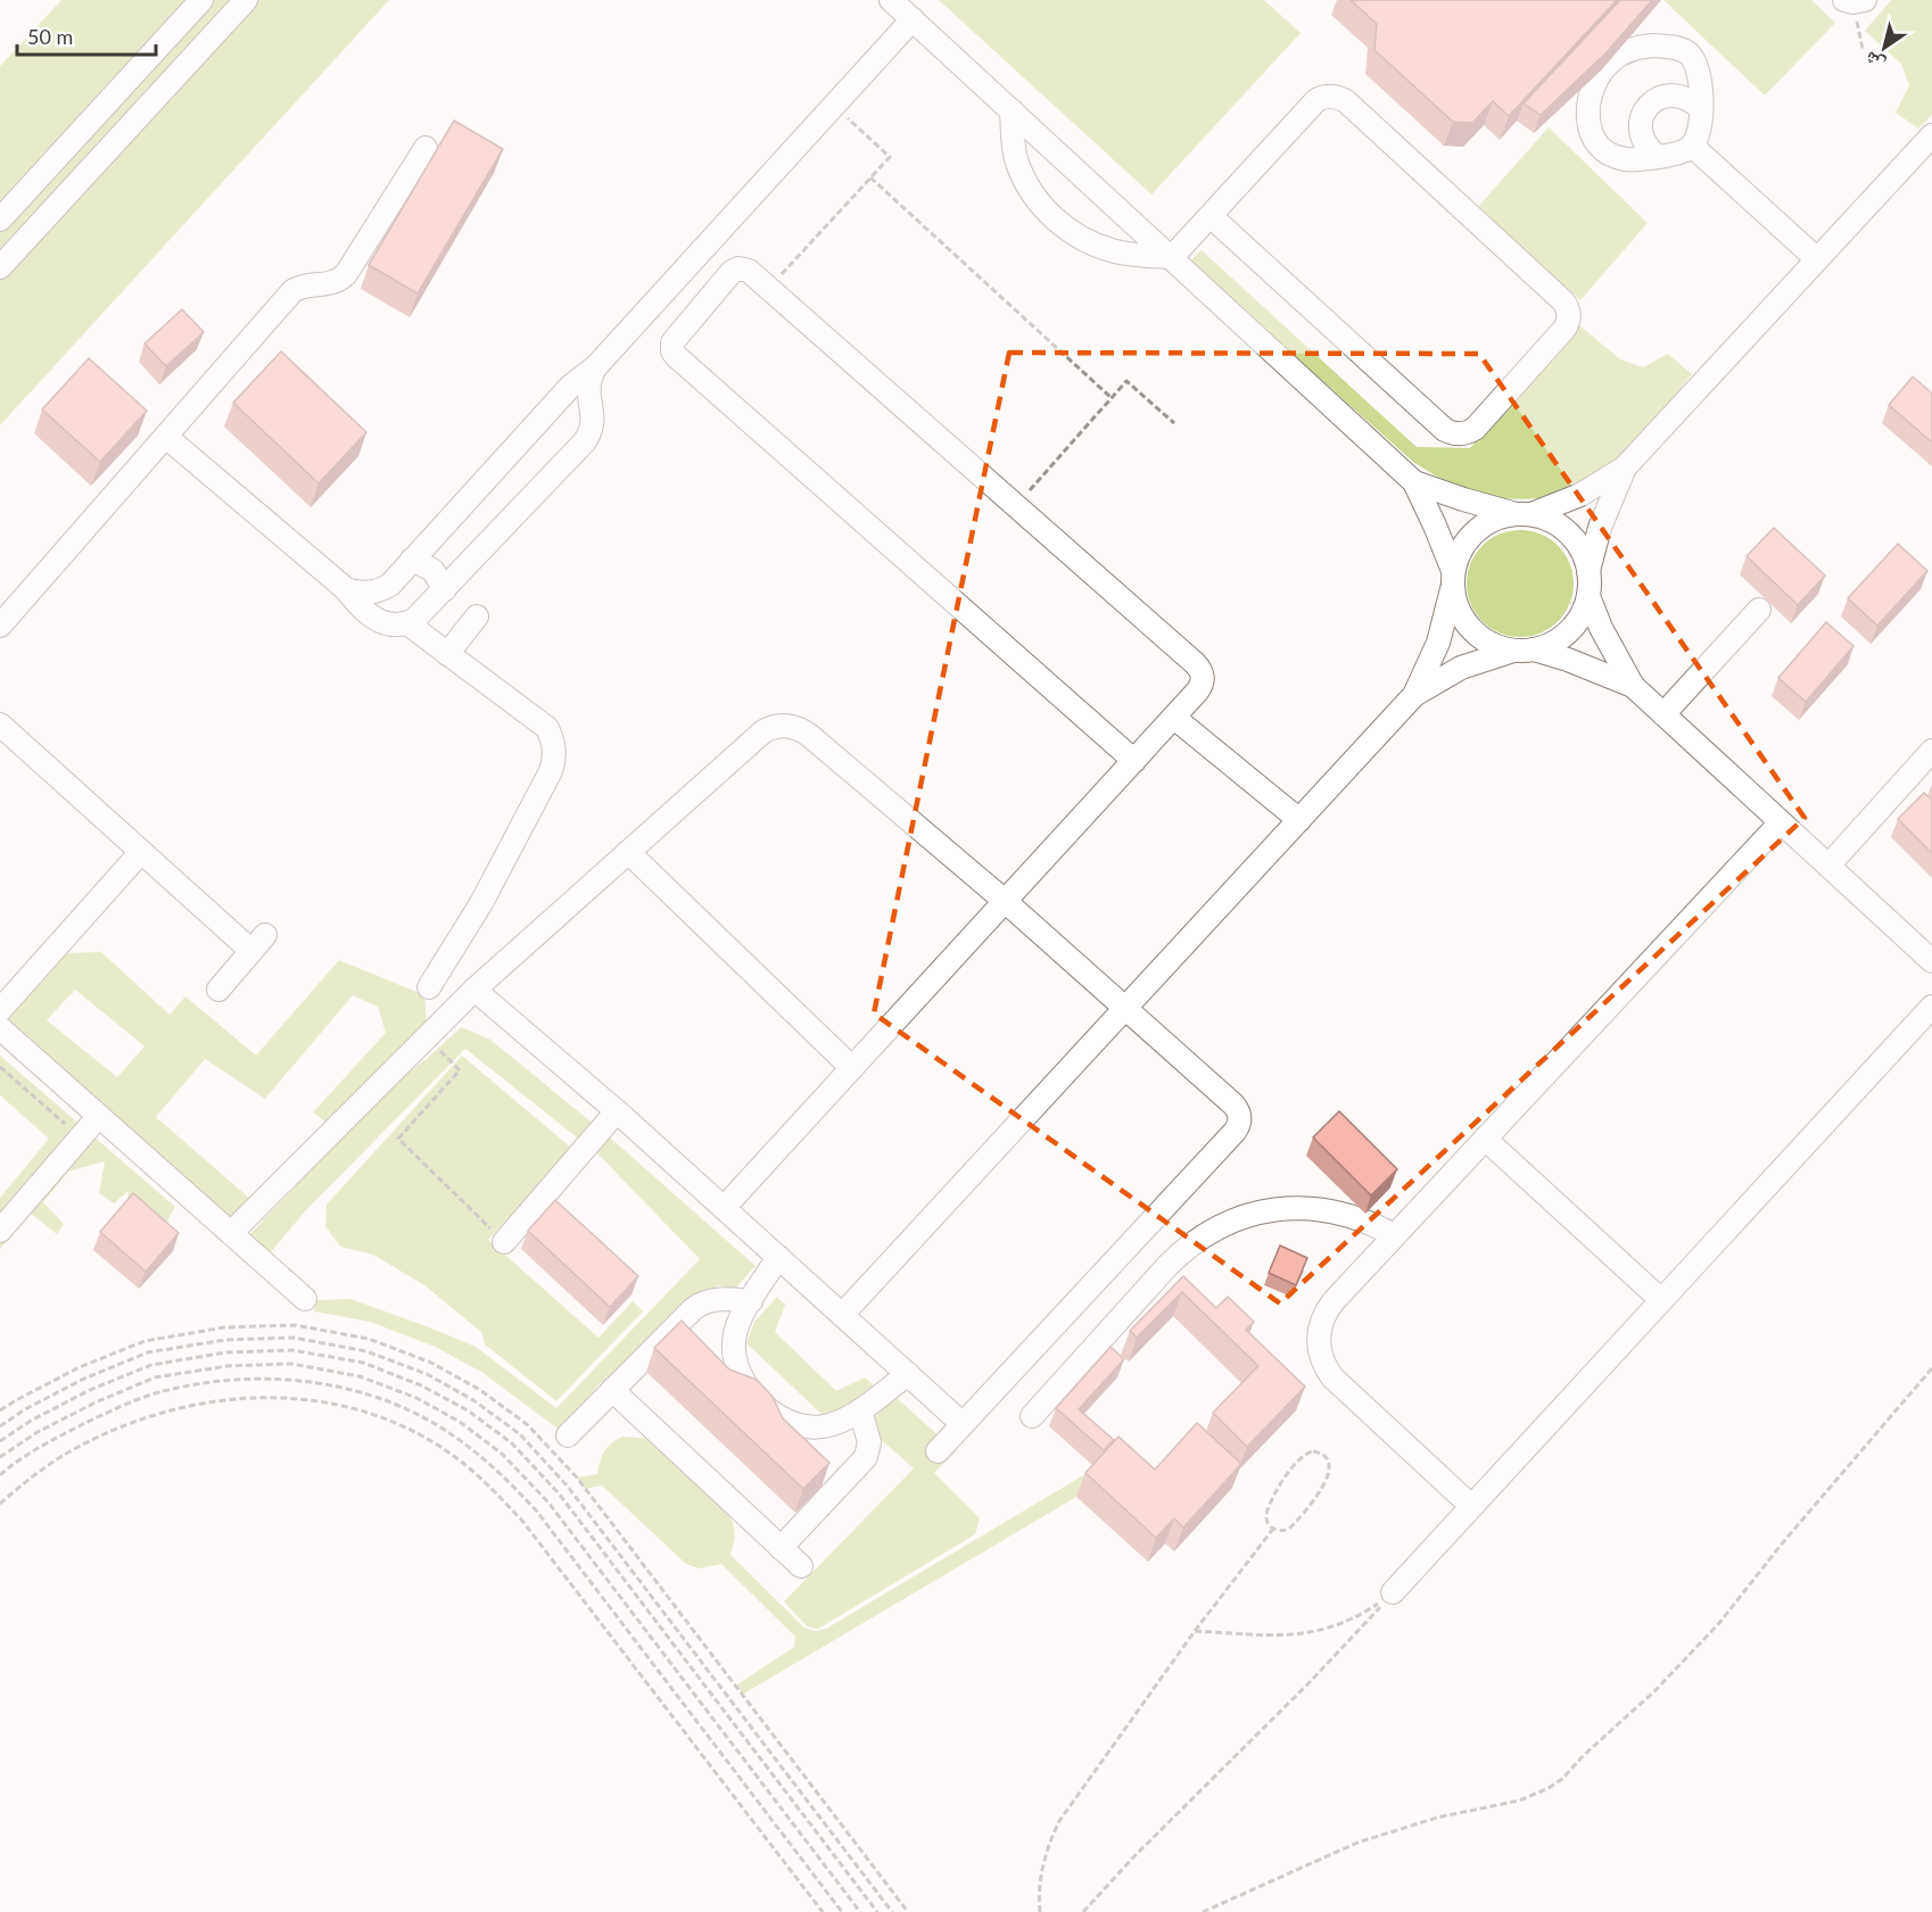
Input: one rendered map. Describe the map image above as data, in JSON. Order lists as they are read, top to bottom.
{
  "scale_bar": "50 m",
  "north": "bottom left"
}
